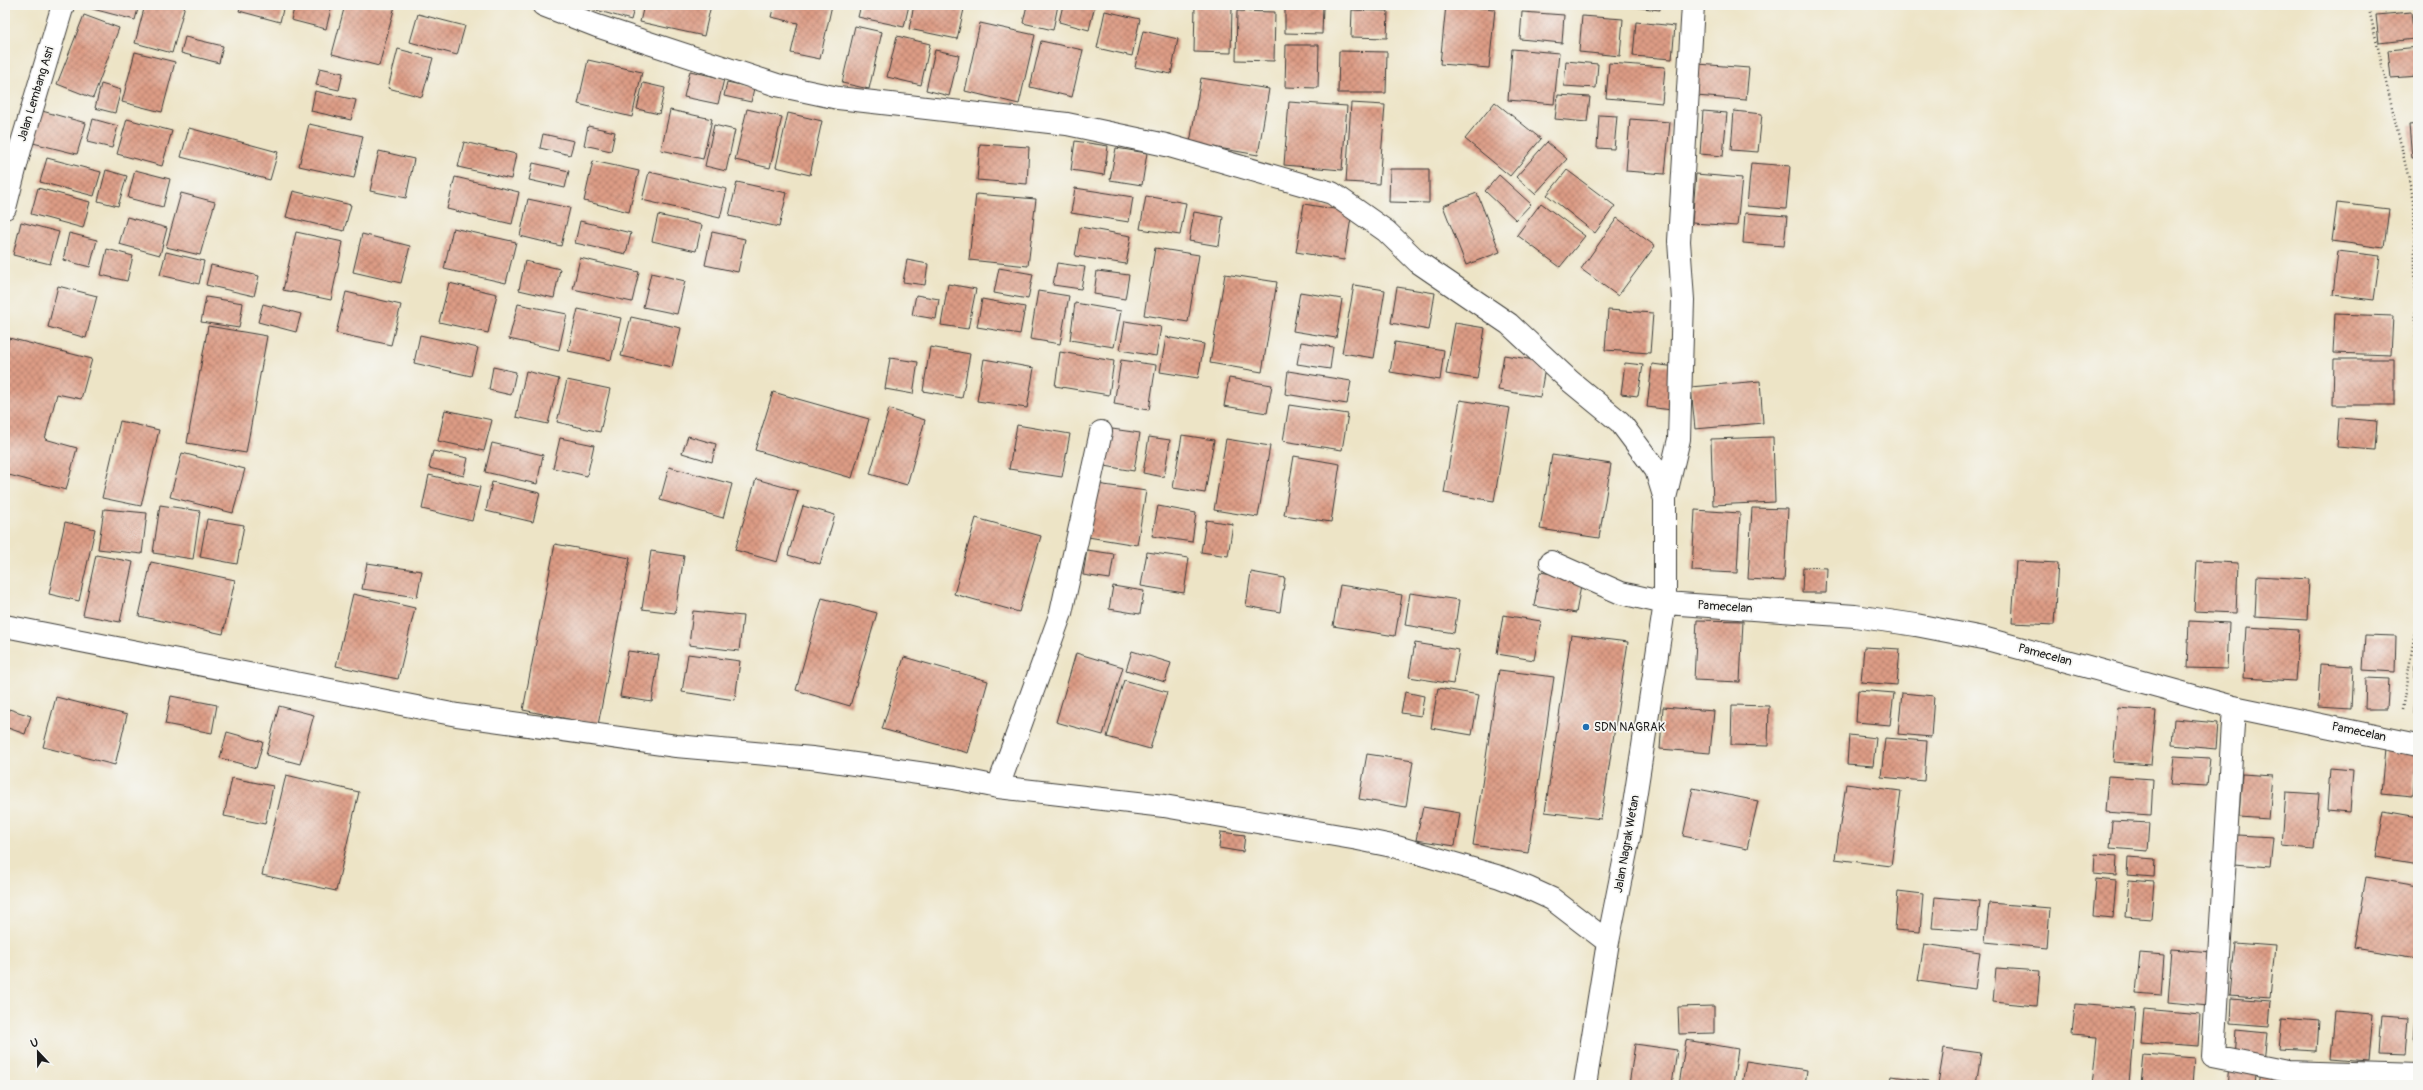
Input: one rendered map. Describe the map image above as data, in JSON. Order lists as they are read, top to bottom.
{
  "streets": {
    "street": ["Jalan Lembang Asri", "Pamecelan", "Jalan Nagrak Wetan"]
  },
  "crossings": [
    ["Pamecelan", "Jalan Nagrak Wetan"]
  ],
  "places": ["SDN NAGRAK"],
  "north": "top"
}
